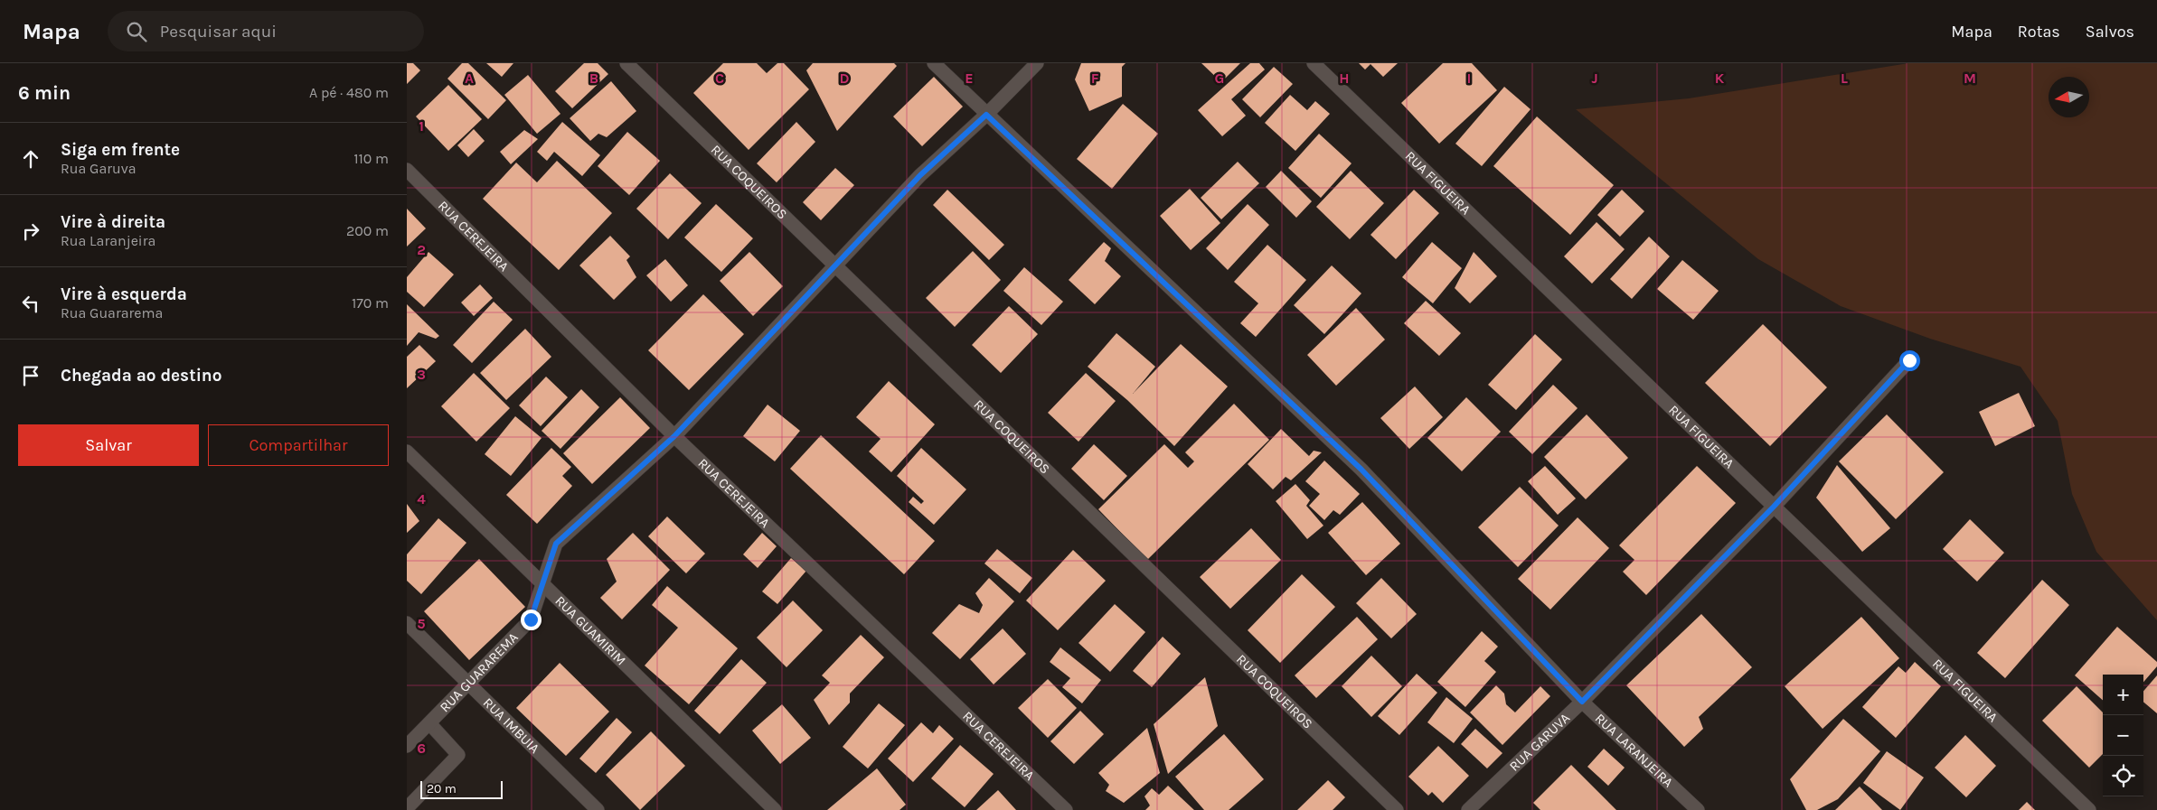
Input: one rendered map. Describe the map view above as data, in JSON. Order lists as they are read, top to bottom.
{
  "streets": {
    "street": [
      "RUA COQUEIROS",
      "RUA FIGUEIRA",
      "RUA CEREJEIRA",
      "RUA GUAMIRIM",
      "RUA GUARAREMA",
      "RUA IMBUIA",
      "RUA GARUVA",
      "RUA LARANJEIRA"
    ]
  },
  "crossings": [
    ["RUA COQUEIROS", "RUA GUARAREMA"],
    ["RUA FIGUEIRA", "RUA GARUVA"],
    ["RUA CEREJEIRA", "RUA GUARAREMA"],
    ["RUA GUAMIRIM", "RUA GUARAREMA"],
    ["RUA GUARAREMA", "RUA IMBUIA"],
    ["RUA GUARAREMA", "RUA LARANJEIRA"],
    ["RUA GARUVA", "RUA LARANJEIRA"]
  ],
  "scale_bar": "20 m",
  "north": "left",
  "page": {
    "header": "Mapa",
    "search": "Pesquisar aqui",
    "nav": ["Mapa", "Rotas", "Salvos"],
    "heading": ["6 min", "A pé · 480 m"],
    "list": [
      ["Siga em frente", "Rua Garuva", "110 m"],
      ["Vire à direita", "Rua Laranjeira", "200 m"],
      ["Vire à esquerda", "Rua Guararema", "170 m"],
      "Chegada ao destino"
    ],
    "buttons": ["Salvar", "Compartilhar"],
    "map_buttons": ["+", "−"],
    "scale": "20 m"
  },
  "grid": {
    "columns": [
      "A",
      "B",
      "C",
      "D",
      "E",
      "F",
      "G",
      "H",
      "I",
      "J",
      "K",
      "L",
      "M"
    ],
    "rows": [
      "1",
      "2",
      "3",
      "4",
      "5",
      "6"
    ]
  }
}
